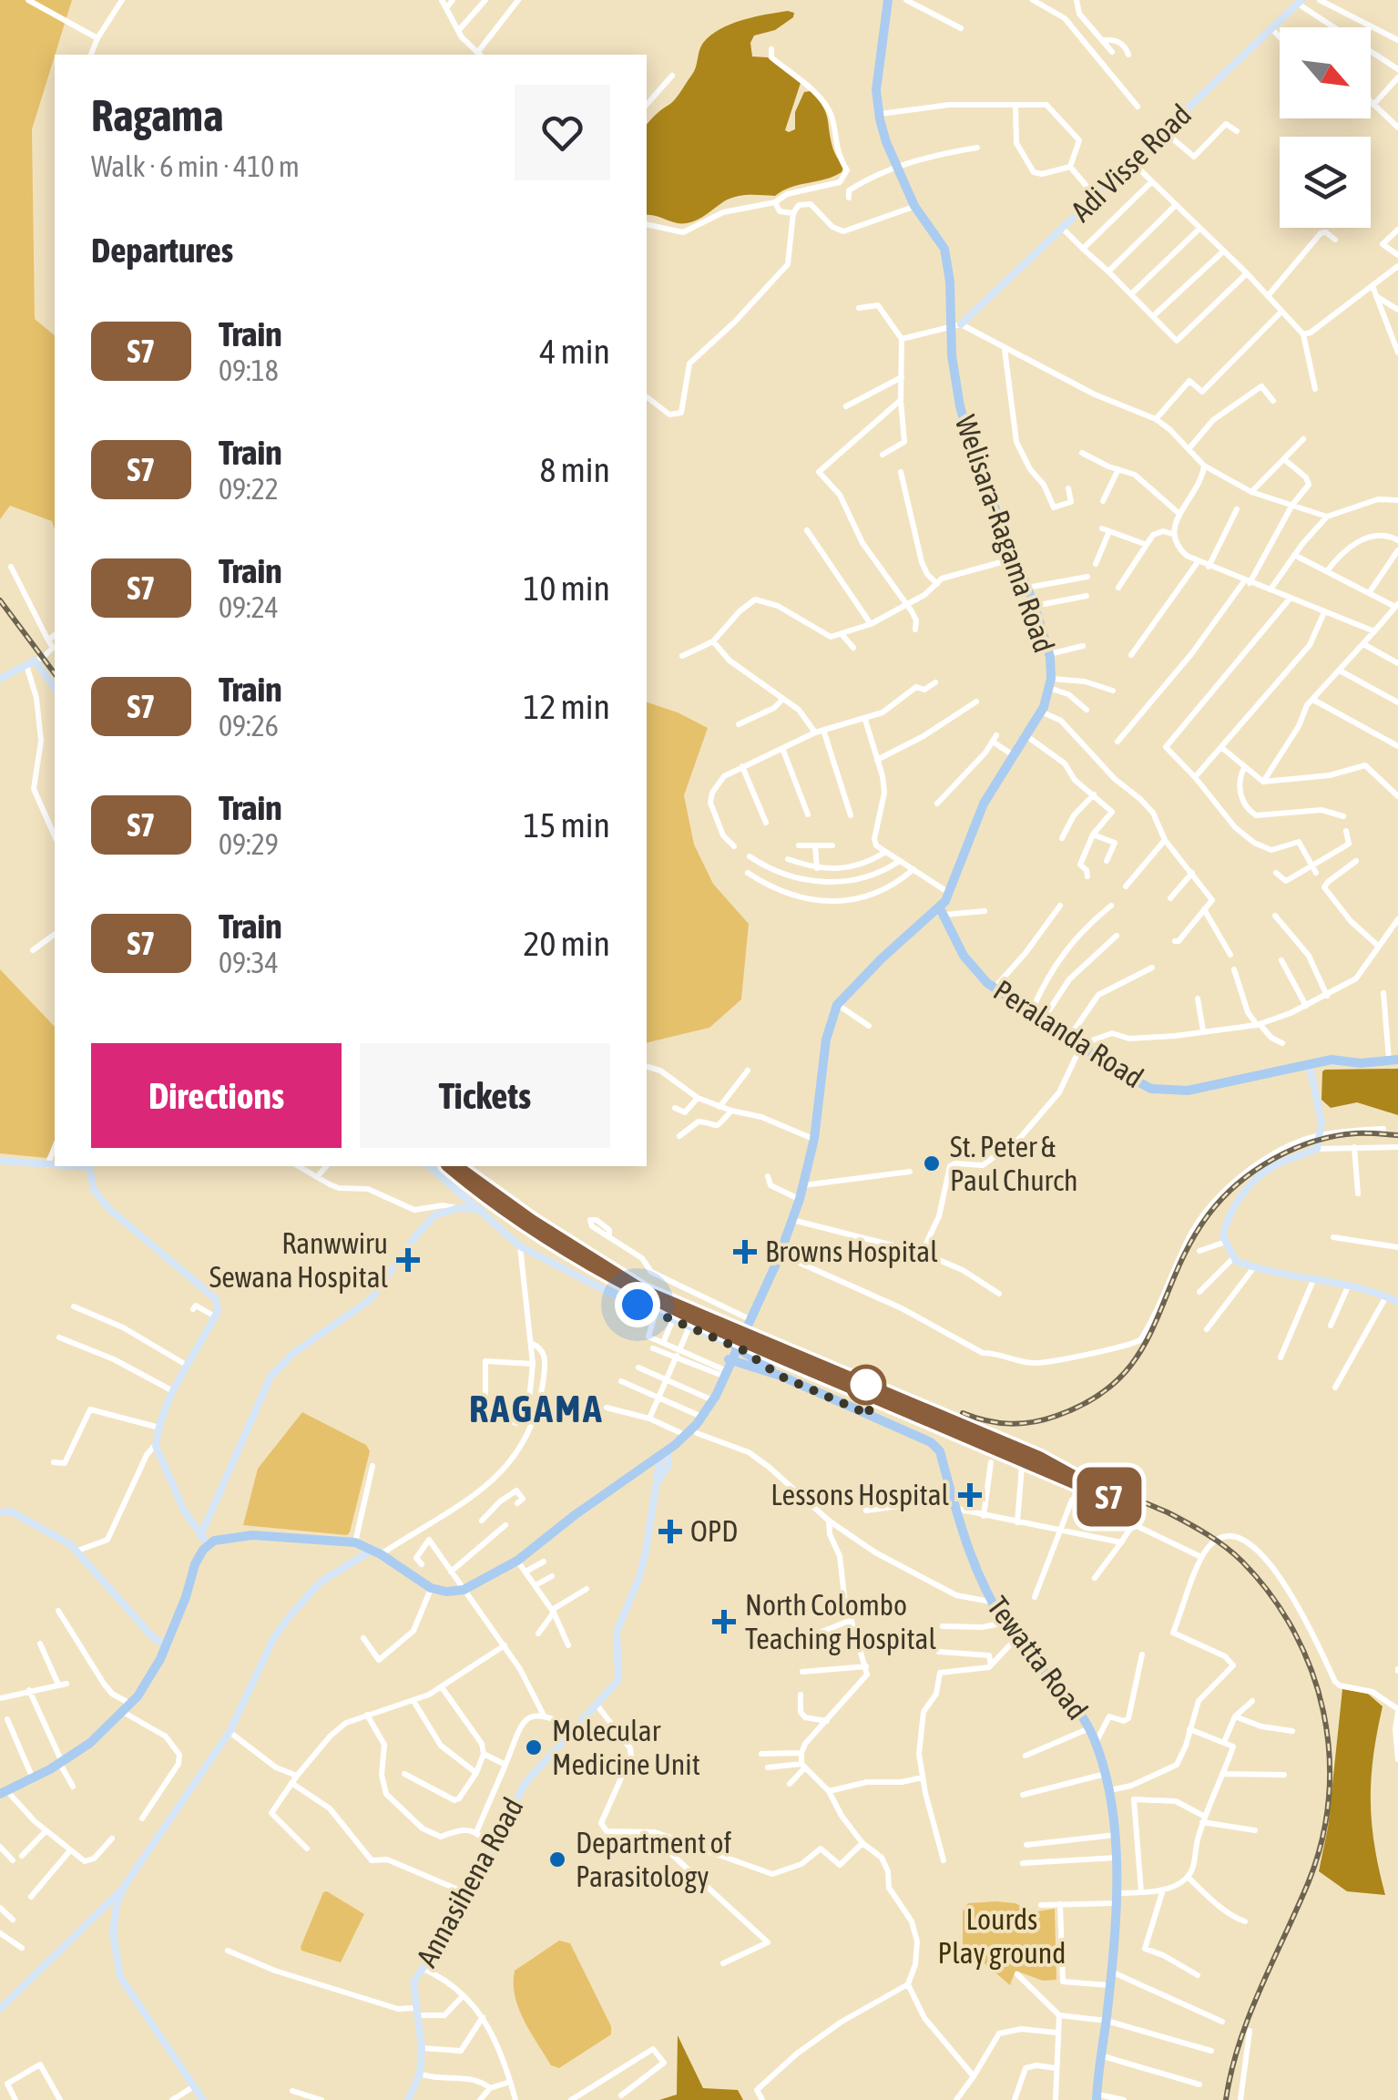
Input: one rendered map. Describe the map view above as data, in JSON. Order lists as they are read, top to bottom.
{
  "streets": {
    "main road": ["Welisara-Ragama Road", "Peralanda Road", "Tewatta Road"],
    "street": ["Adi Visse Road", "Annasihena Road"]
  },
  "crossings": [
    ["Adi Visse Road", "Welisara-Ragama Road"],
    ["Welisara-Ragama Road", "Peralanda Road"]
  ],
  "districts": ["RAGAMA"],
  "parks": ["Lourds Play ground"],
  "places": {
    "other": ["St. Peter & Paul Church", "Molecular Medicine Unit", "Department of Parasitology"],
    "health": [
      "Browns Hospital",
      "Ranwwiru Sewana Hospital",
      "Lessons Hospital",
      "OPD",
      "North Colombo Teaching Hospital"
    ]
  },
  "north": "bottom right",
  "page": {
    "on_map": "S7",
    "heading": [
      ["Ragama", "Walk · 6 min · 410 m"],
      "Departures"
    ],
    "list": [
      {
        "mark": "S7",
        "name": "Train",
        "note": "09:18",
        "value": "4 min"
      },
      {
        "mark": "S7",
        "name": "Train",
        "note": "09:22",
        "value": "8 min"
      },
      {
        "mark": "S7",
        "name": "Train",
        "note": "09:24",
        "value": "10 min"
      },
      {
        "mark": "S7",
        "name": "Train",
        "note": "09:26",
        "value": "12 min"
      },
      {
        "mark": "S7",
        "name": "Train",
        "note": "09:29",
        "value": "15 min"
      },
      {
        "mark": "S7",
        "name": "Train",
        "note": "09:34",
        "value": "20 min"
      }
    ],
    "buttons": ["Directions", "Tickets"]
  }
}
